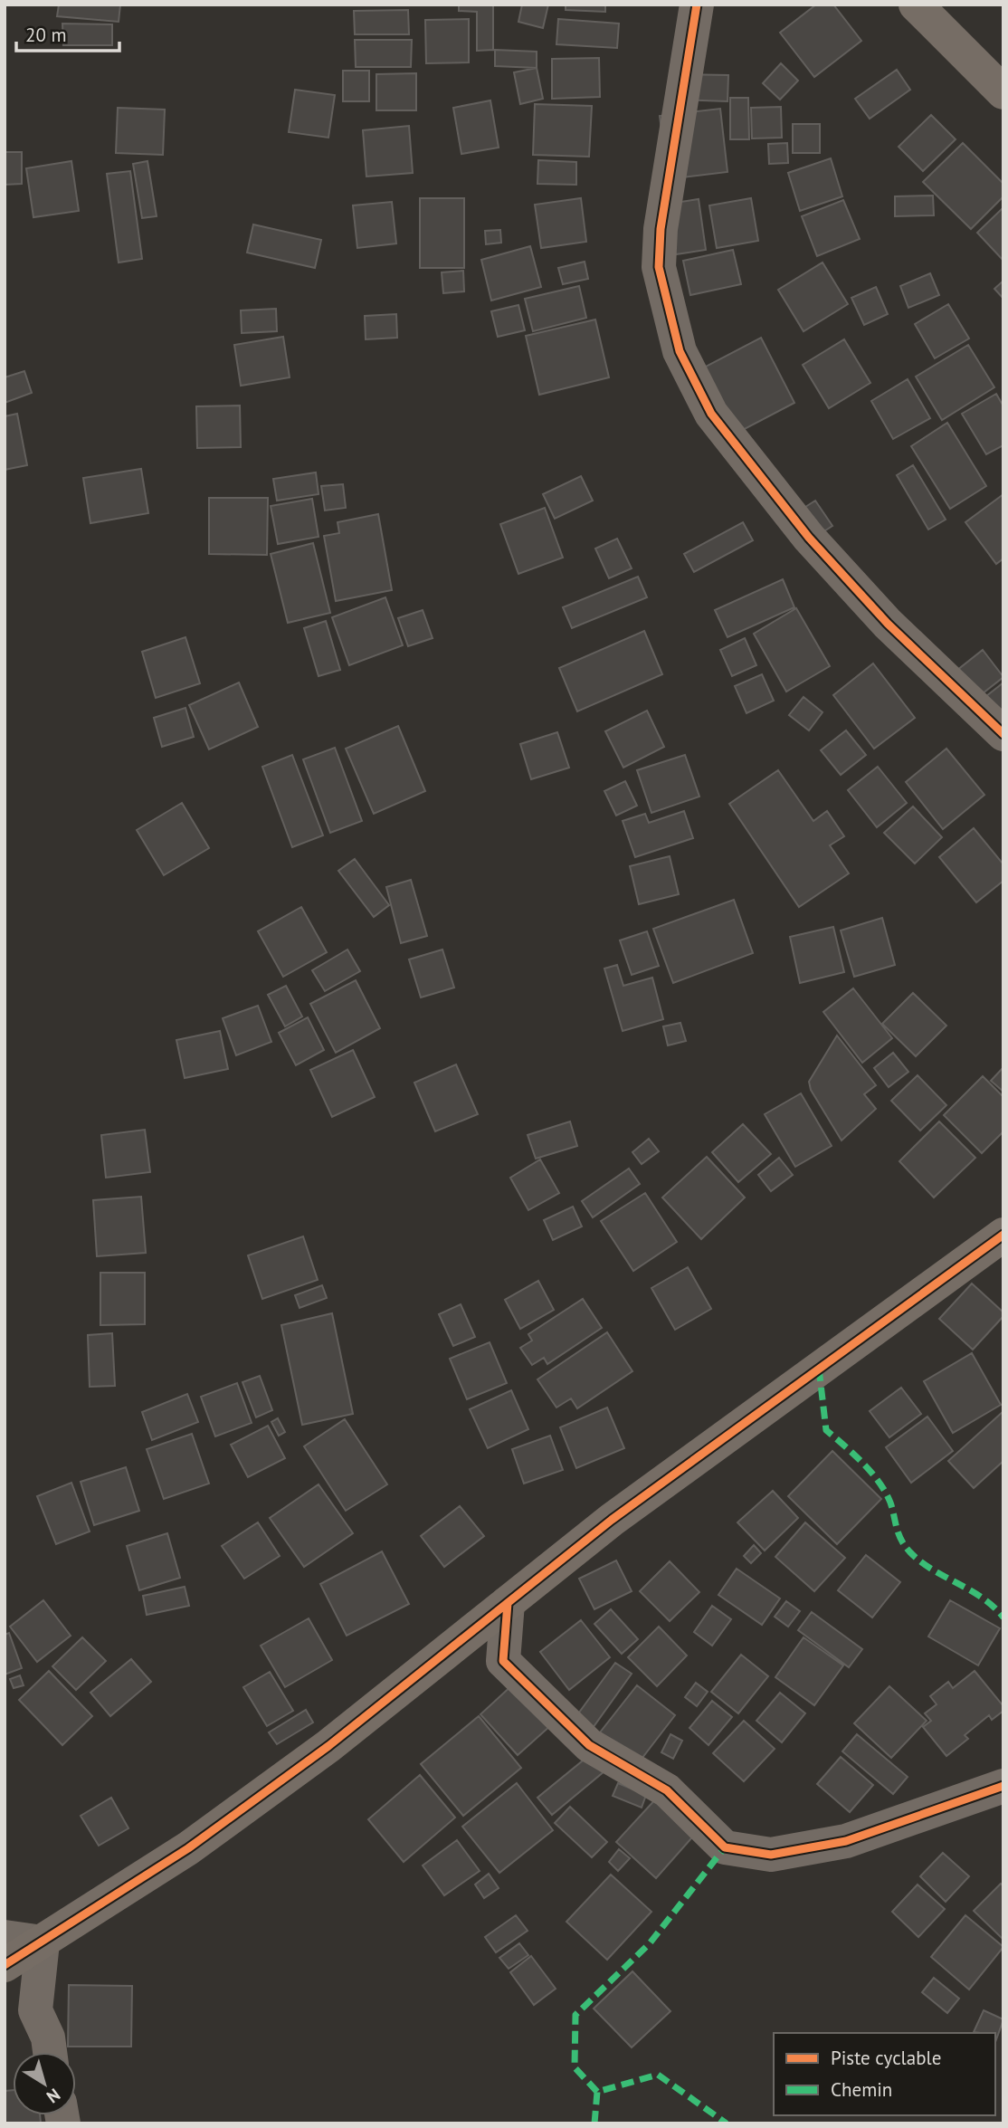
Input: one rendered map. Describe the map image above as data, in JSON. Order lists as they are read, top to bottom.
{
  "legend": ["Piste cyclable", "Chemin"],
  "scale_bar": "20 m",
  "north": "bottom right"
}
